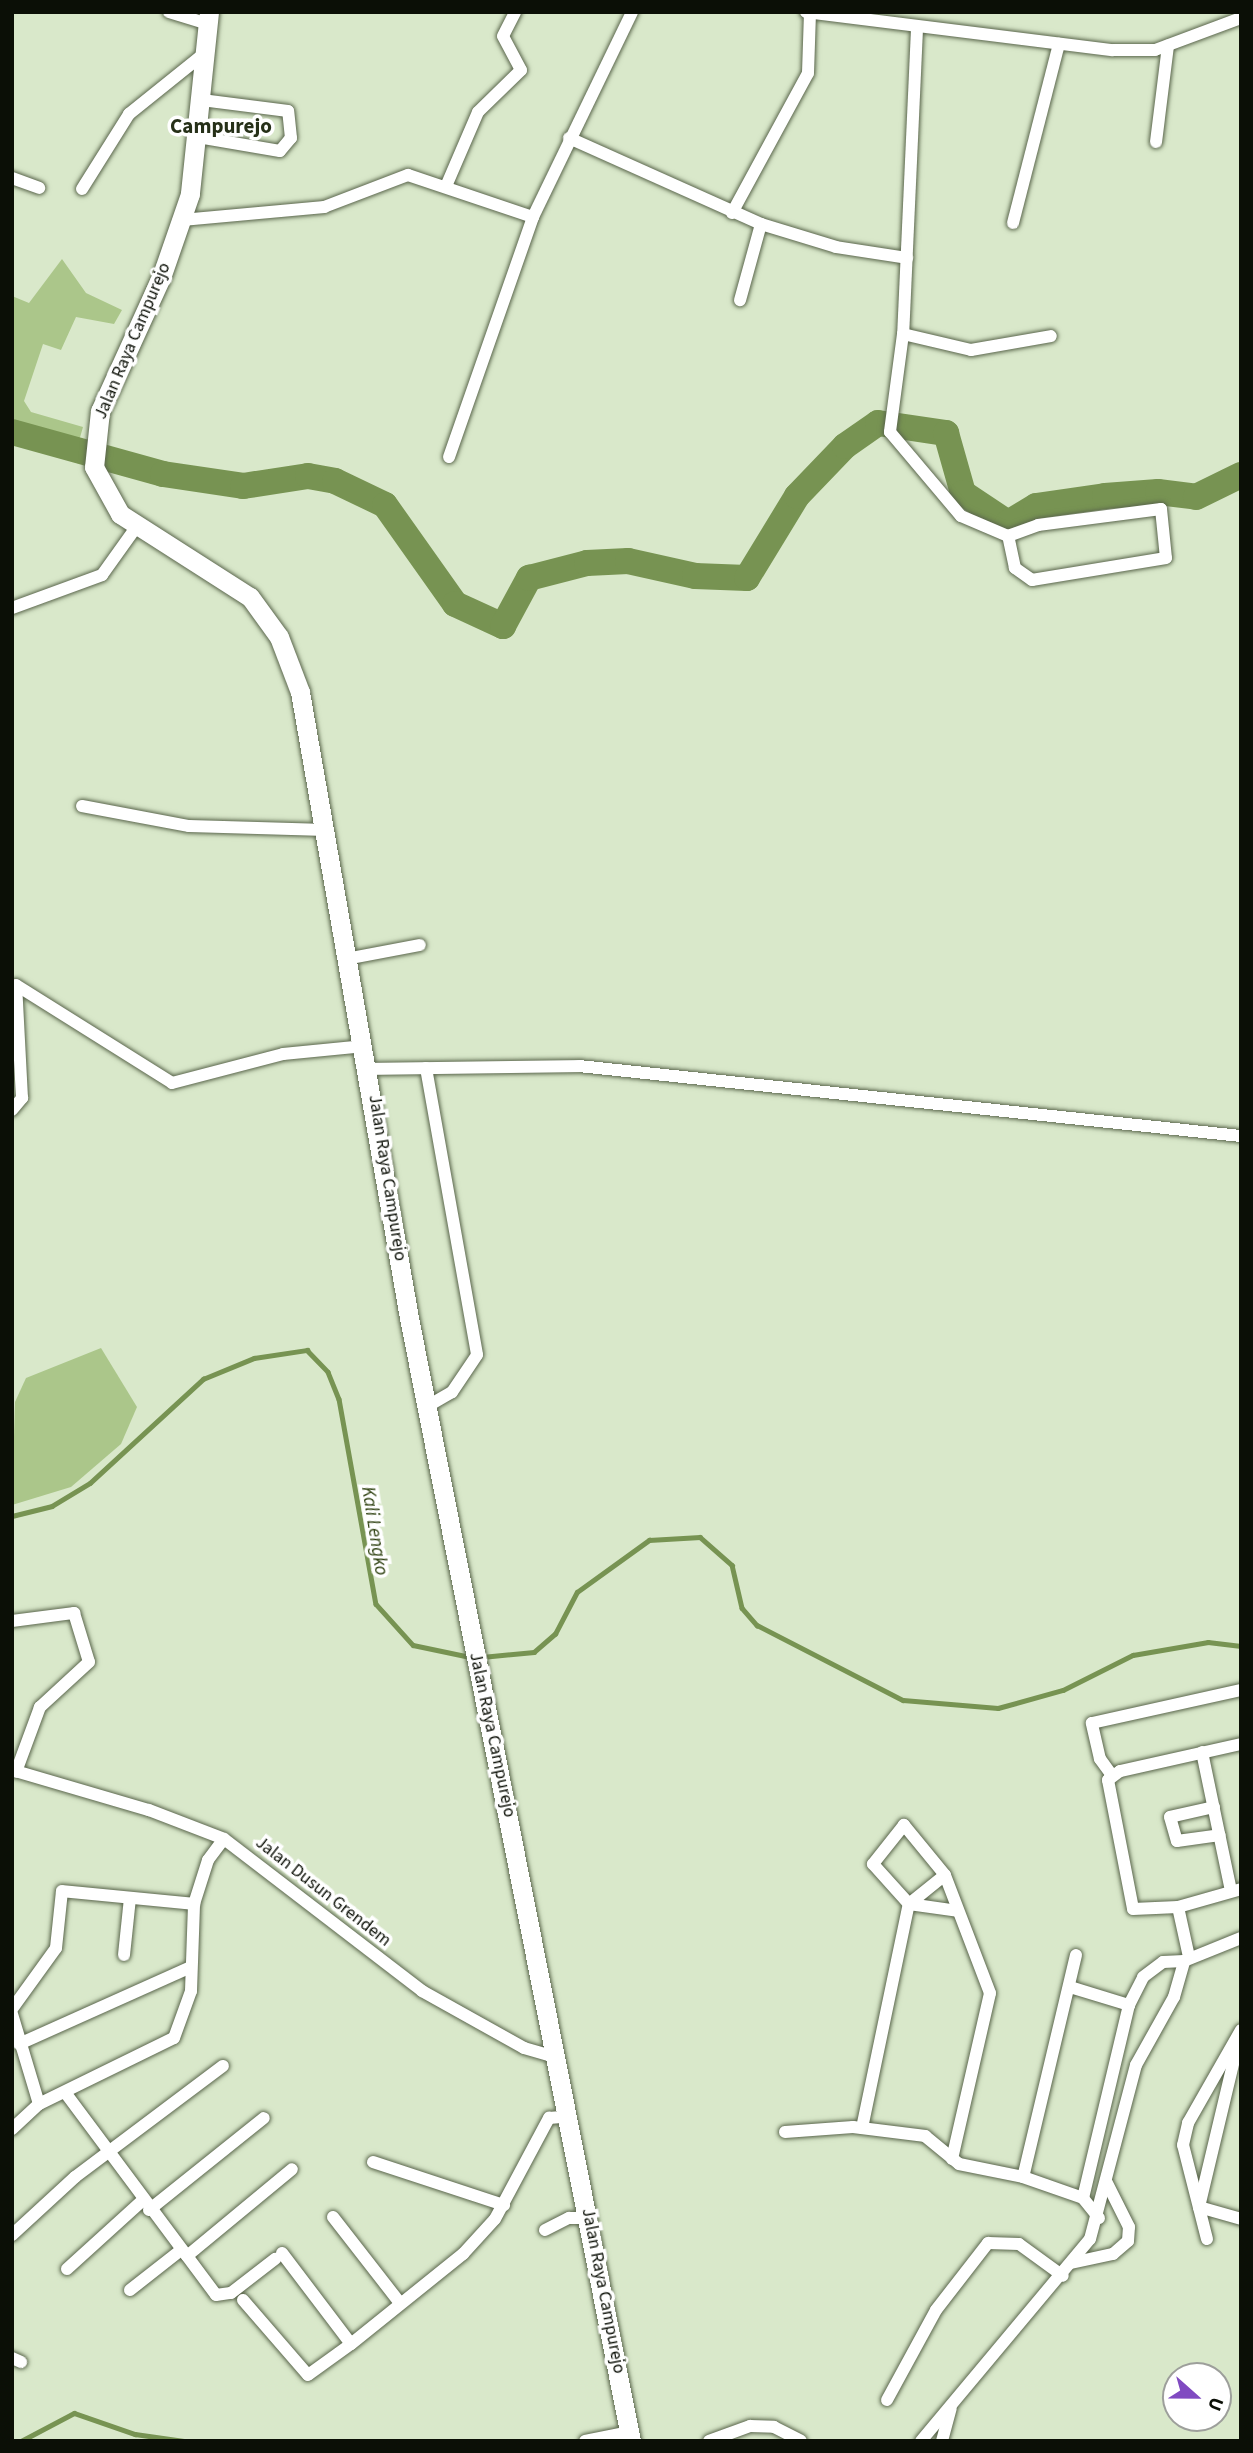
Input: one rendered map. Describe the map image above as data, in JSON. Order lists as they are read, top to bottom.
{
  "streets": {
    "main road": ["Jalan Raya Campurejo"],
    "street": ["Jalan Dusun Grendem"]
  },
  "crossings": [
    ["Jalan Raya Campurejo", "Jalan Dusun Grendem"]
  ],
  "districts": ["Campurejo"],
  "water": ["Kali Lengko"],
  "north": "right"
}
